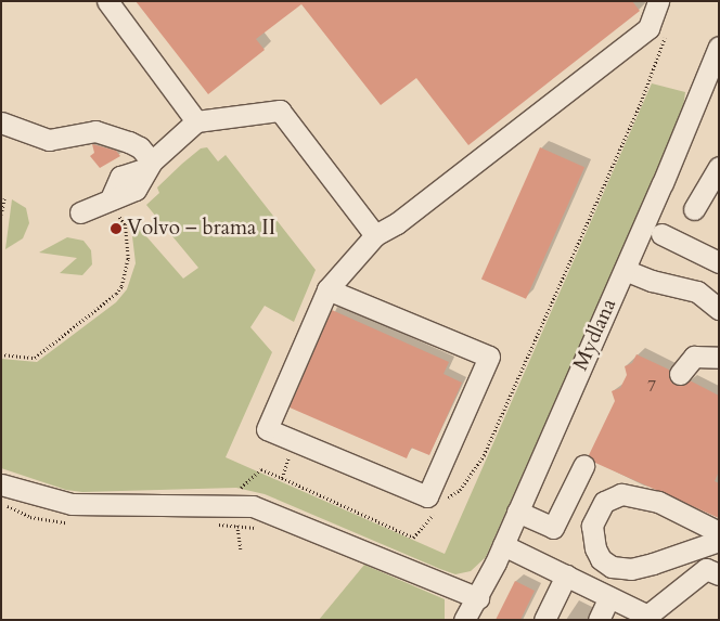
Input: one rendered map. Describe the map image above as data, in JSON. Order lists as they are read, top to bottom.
{
  "streets": {
    "street": ["Mydlana"]
  },
  "places": ["Volvo – brama II"],
  "house_numbers": ["7"]
}
